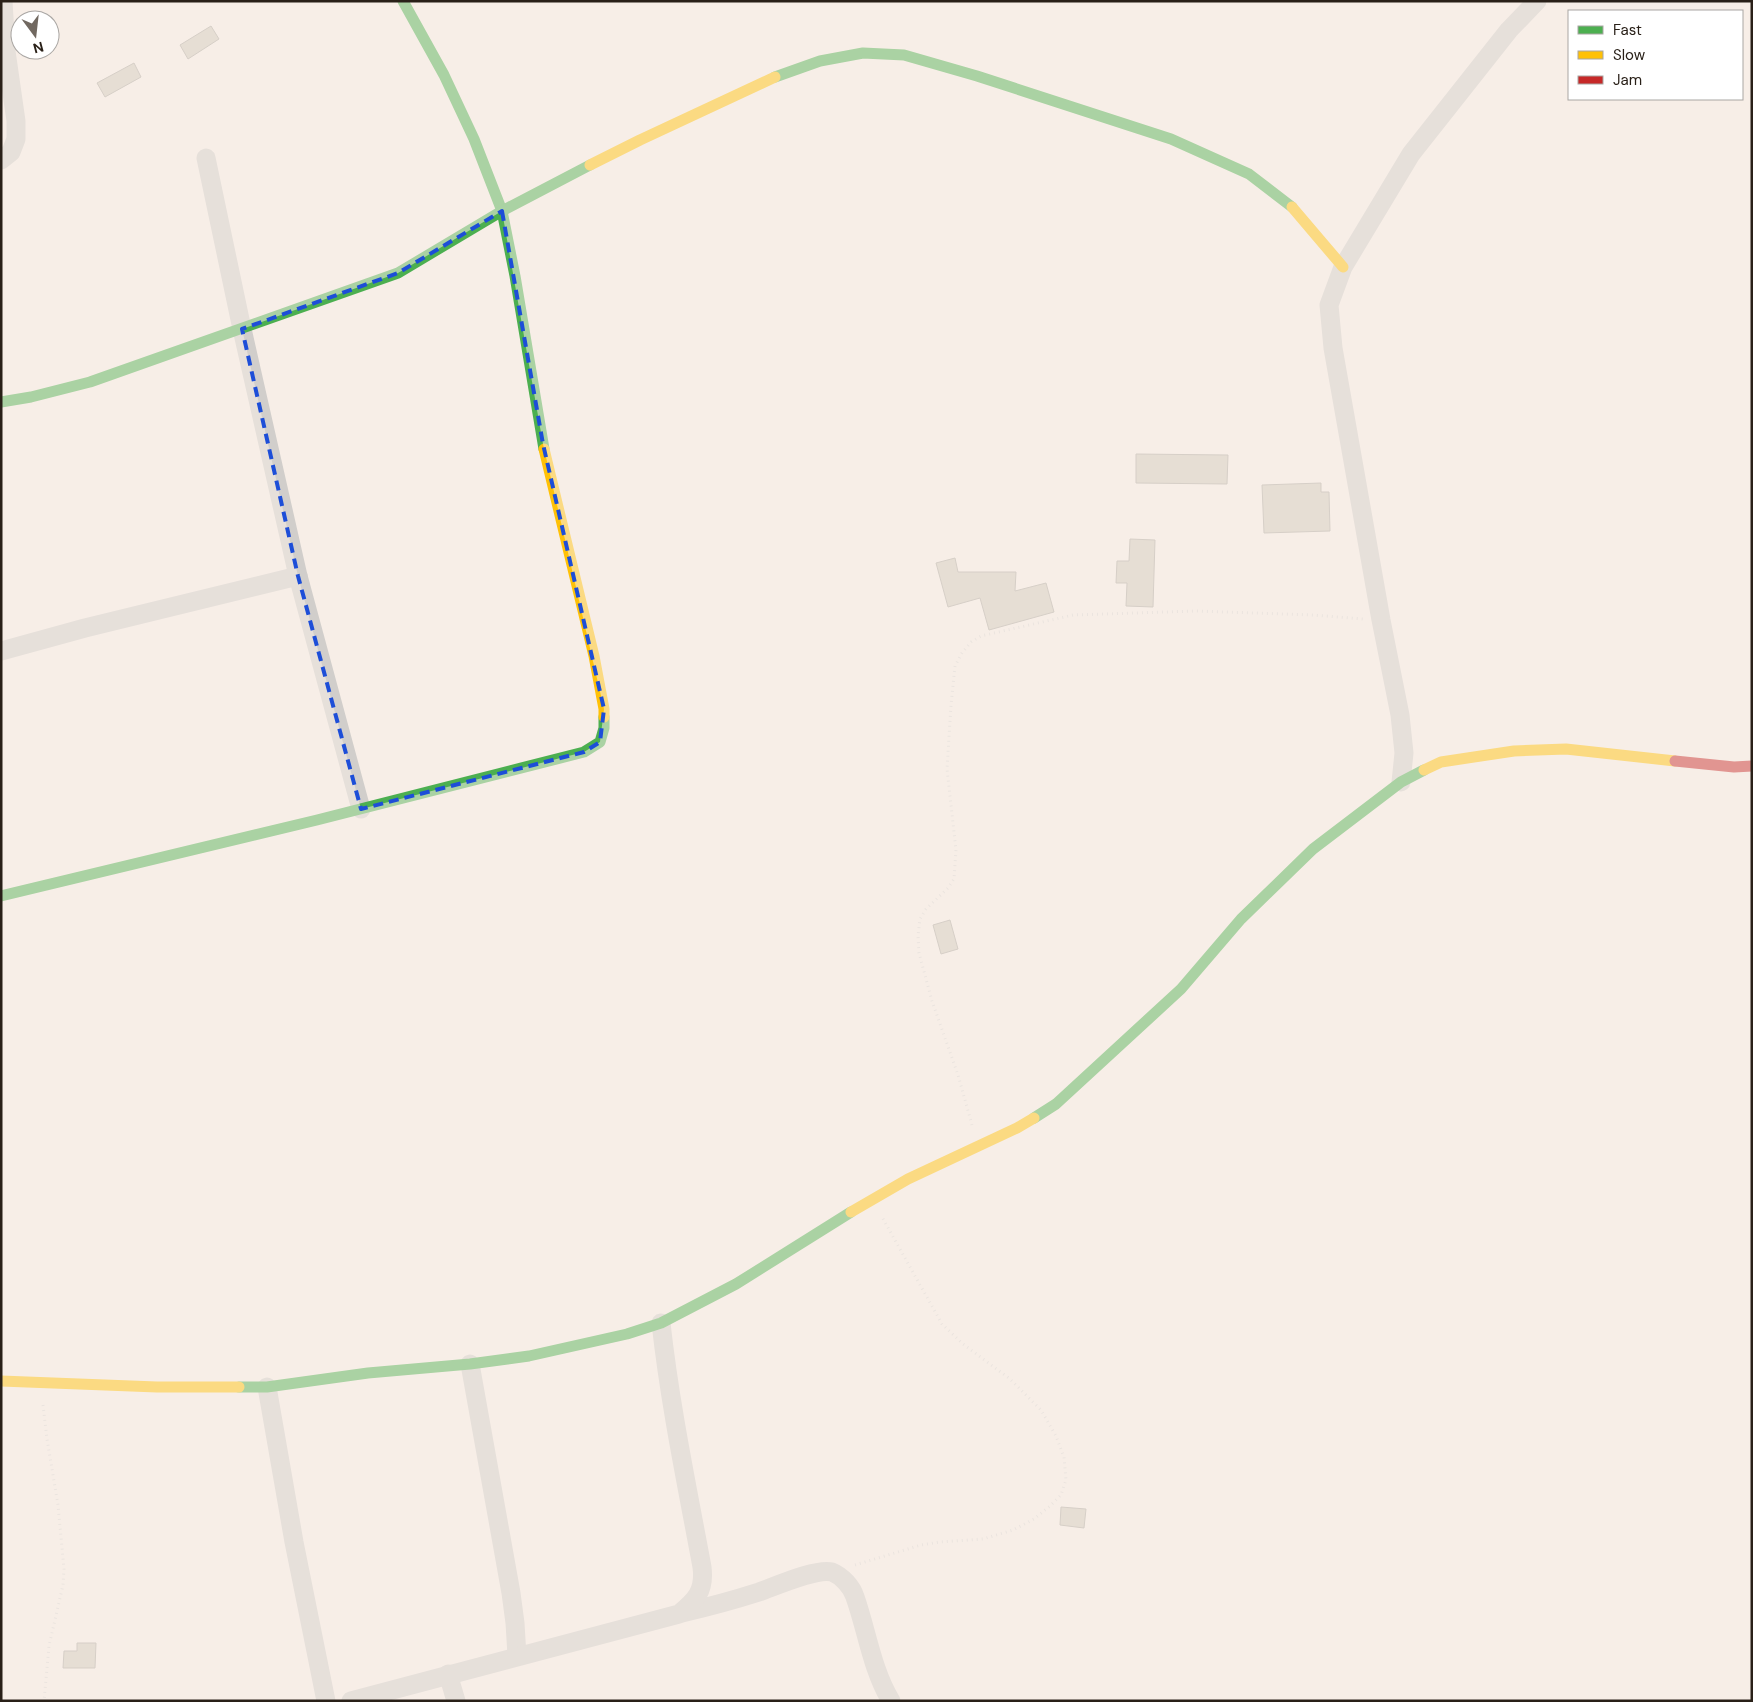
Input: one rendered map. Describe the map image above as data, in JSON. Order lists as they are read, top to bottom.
{
  "legend": ["Fast", "Slow", "Jam"],
  "north": "bottom"
}
